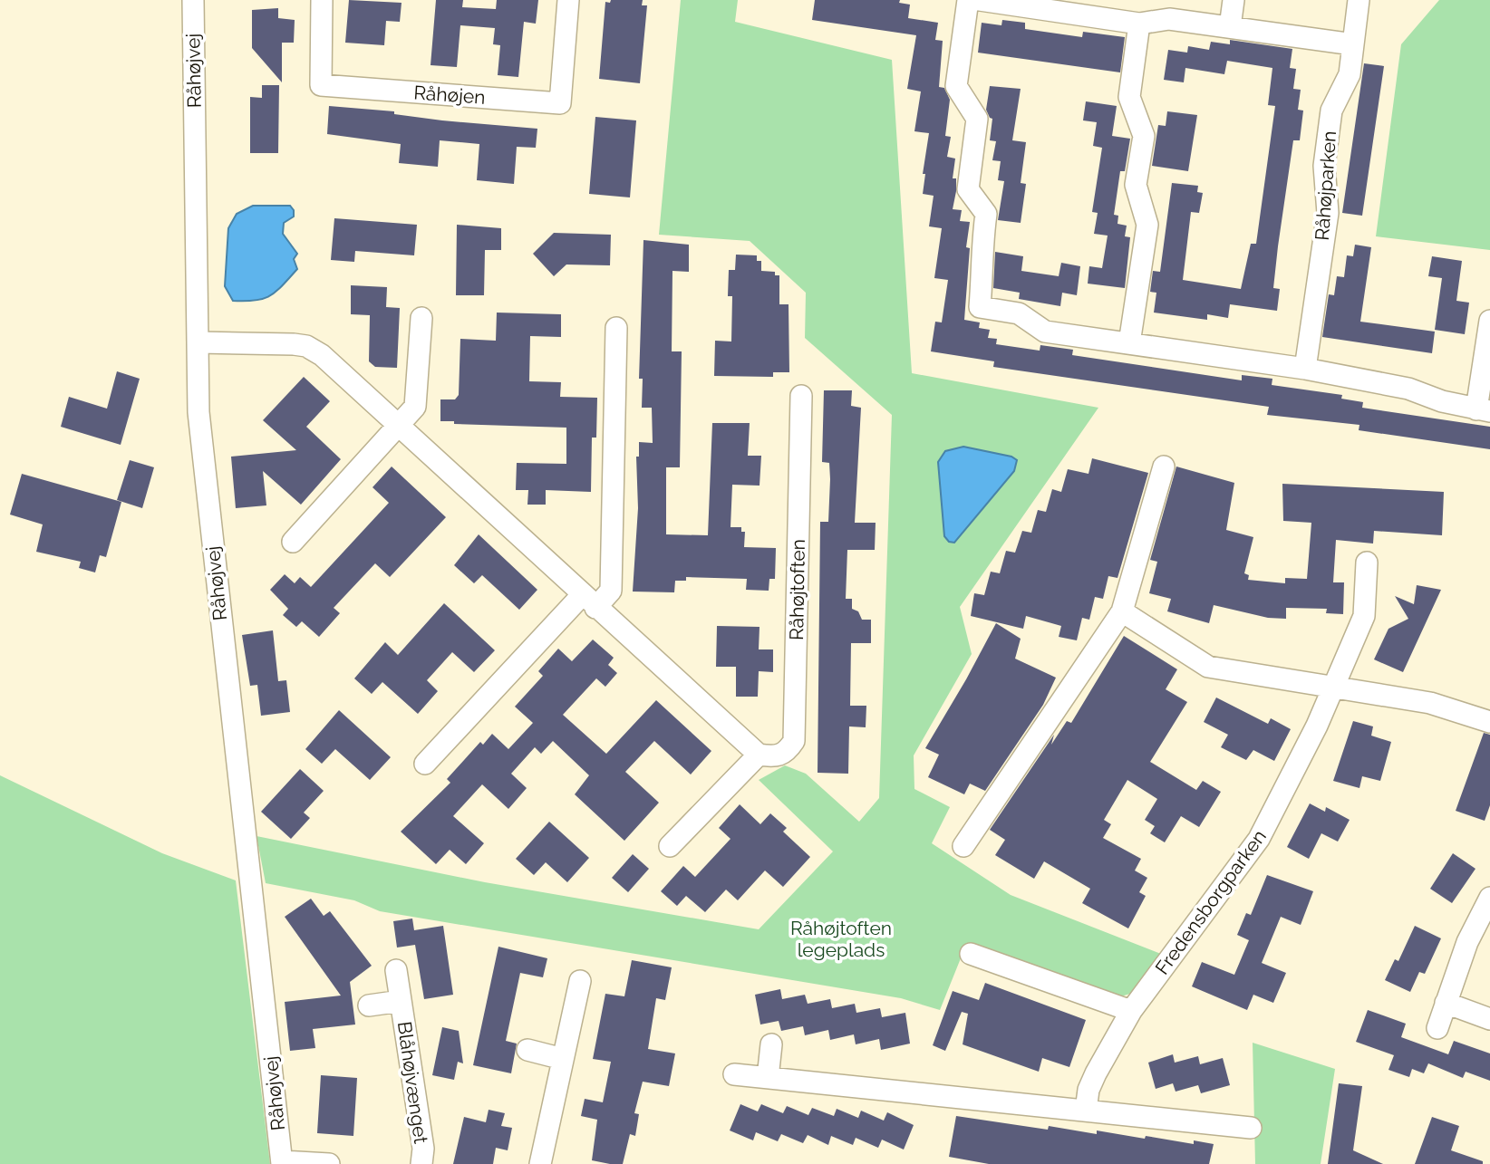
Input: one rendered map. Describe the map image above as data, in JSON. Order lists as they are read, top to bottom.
{
  "streets": {
    "street": [
      "Råhøjvej",
      "Råhøjen",
      "Råhøjparken",
      "Råhøjtoften",
      "Fredensborgparken",
      "Blåhøjvænget"
    ]
  },
  "parks": ["Råhøjtoften legeplads"]
}
